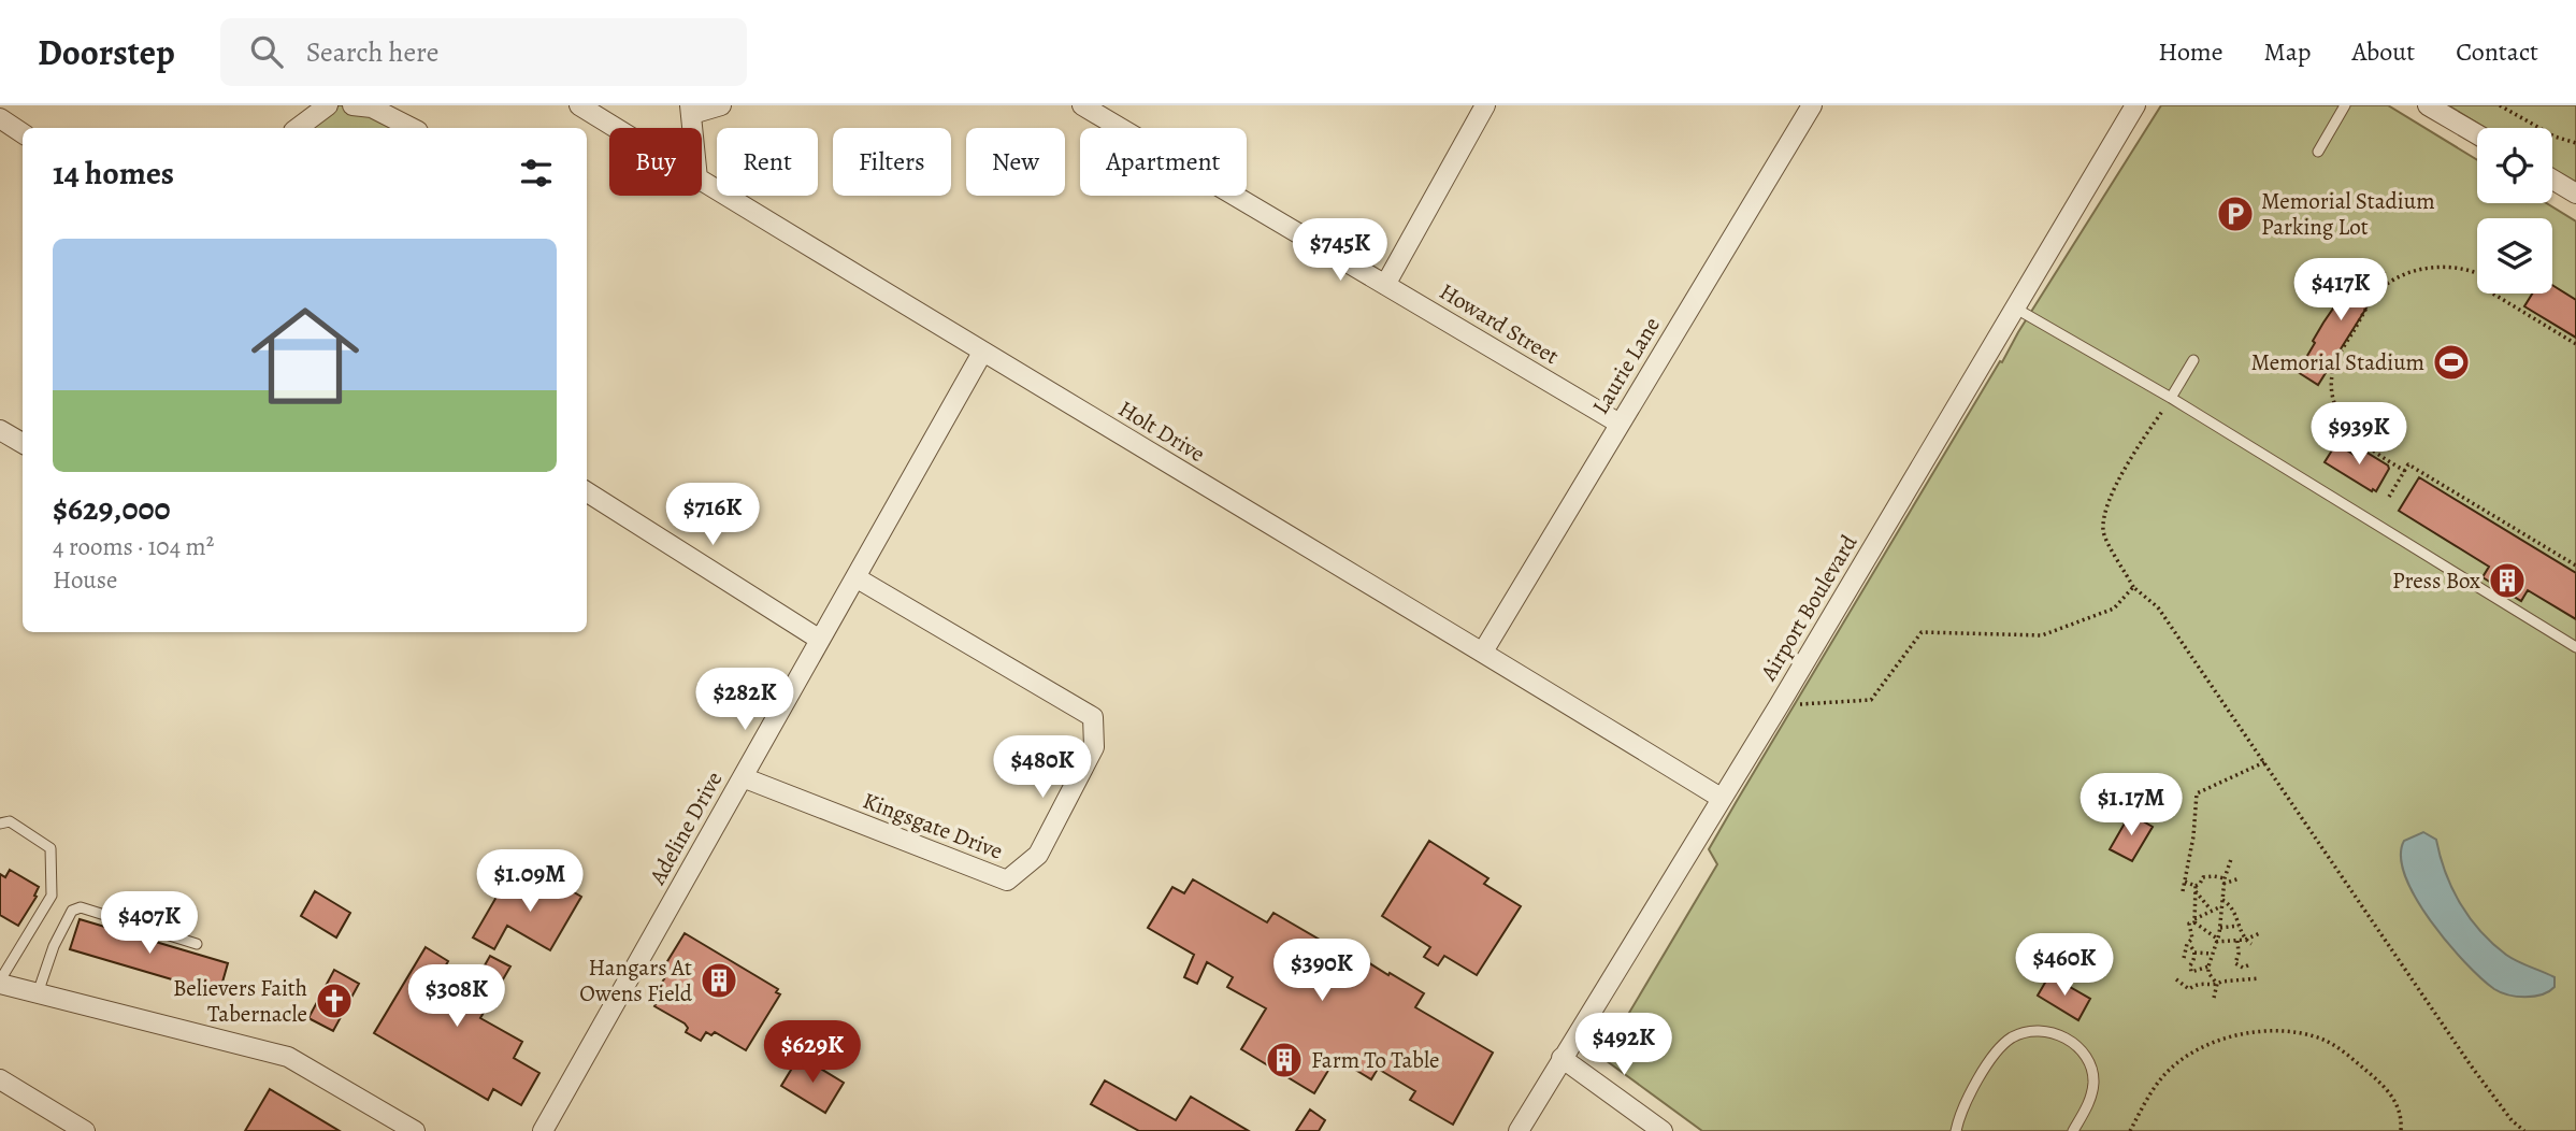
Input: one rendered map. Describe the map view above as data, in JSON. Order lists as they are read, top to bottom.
{
  "streets": {
    "street": [
      "Howard Street",
      "Laurie Lane",
      "Holt Drive",
      "Airport Boulevard",
      "Kingsgate Drive",
      "Adeline Drive"
    ]
  },
  "crossings": [
    ["Howard Street", "Laurie Lane"],
    ["Laurie Lane", "Holt Drive"],
    ["Holt Drive", "Airport Boulevard"],
    ["Holt Drive", "Adeline Drive"],
    ["Kingsgate Drive", "Adeline Drive"]
  ],
  "places": {
    "parking": ["Memorial Stadium Parking Lot"],
    "sports": ["Memorial Stadium"],
    "building": ["Press Box", "Hangars At Owens Field", "Farm To Table"],
    "church": ["Believers Faith Tabernacle"]
  },
  "page": {
    "header": "Doorstep",
    "search": "Search here",
    "nav": [
      "Home",
      "Map",
      "About",
      "Contact"
    ],
    "chip": [
      "Buy",
      "Rent",
      "Filters",
      "New",
      "Apartment"
    ],
    "heading": "14 homes",
    "price": [
      "$745K",
      "$417K",
      "$939K",
      "$716K",
      "$282K",
      "$480K",
      "$1.17M",
      "$1.09M",
      "$407K",
      "$460K",
      "$390K",
      "$308K",
      "$492K",
      "$629K"
    ],
    "list": [
      {
        "name": "$629,000",
        "note": "4 rooms · 104 m² · House"
      }
    ]
  }
}
